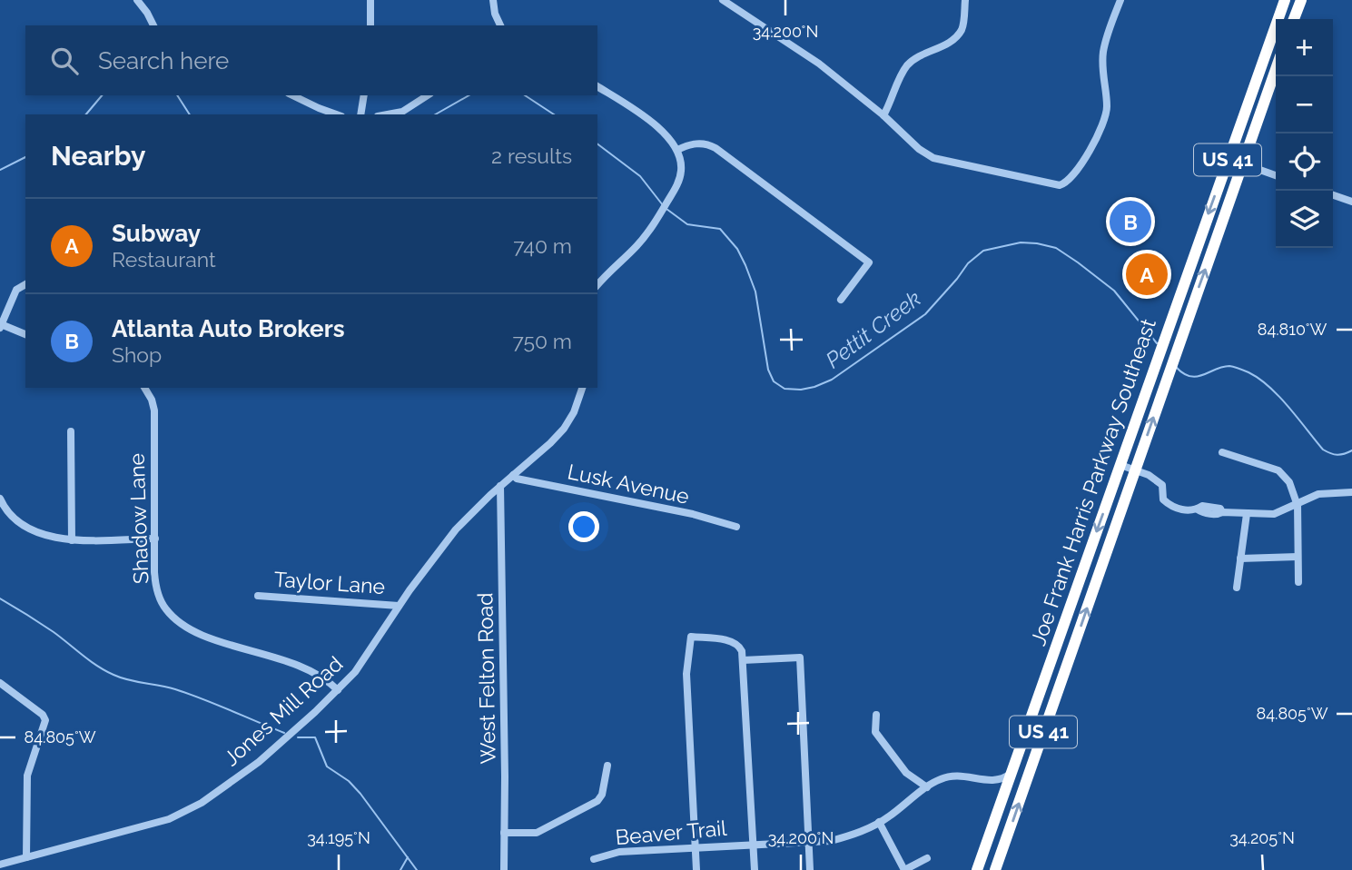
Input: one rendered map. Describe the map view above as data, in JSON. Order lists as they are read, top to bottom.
{
  "streets": {
    "highway": ["US 41", "Joe Frank Harris Parkway Southeast"],
    "street": [
      "Lusk Avenue",
      "Shadow Lane",
      "Taylor Lane",
      "West Felton Road",
      "Jones Mill Road",
      "Beaver Trail"
    ]
  },
  "crossings": [
    ["Joe Frank Harris Parkway Southeast", "Beaver Trail"],
    ["Lusk Avenue", "Jones Mill Road"],
    ["Shadow Lane", "Jones Mill Road"],
    ["Taylor Lane", "Jones Mill Road"],
    ["West Felton Road", "Jones Mill Road"]
  ],
  "water": ["Pettit Creek"],
  "page": {
    "map_buttons": ["+", "−"],
    "search": "Search here",
    "heading": ["Nearby", "2 results"],
    "pins": ["B", "A"],
    "list": [
      {
        "mark": "A",
        "name": "Subway",
        "note": "Restaurant",
        "value": "740 m"
      },
      {
        "mark": "B",
        "name": "Atlanta Auto Brokers",
        "note": "Shop",
        "value": "750 m"
      }
    ]
  },
  "coordinates": [
    "34.200°N",
    "84.810°W",
    "84.805°W",
    "34.195°N",
    "34.205°N"
  ]
}
